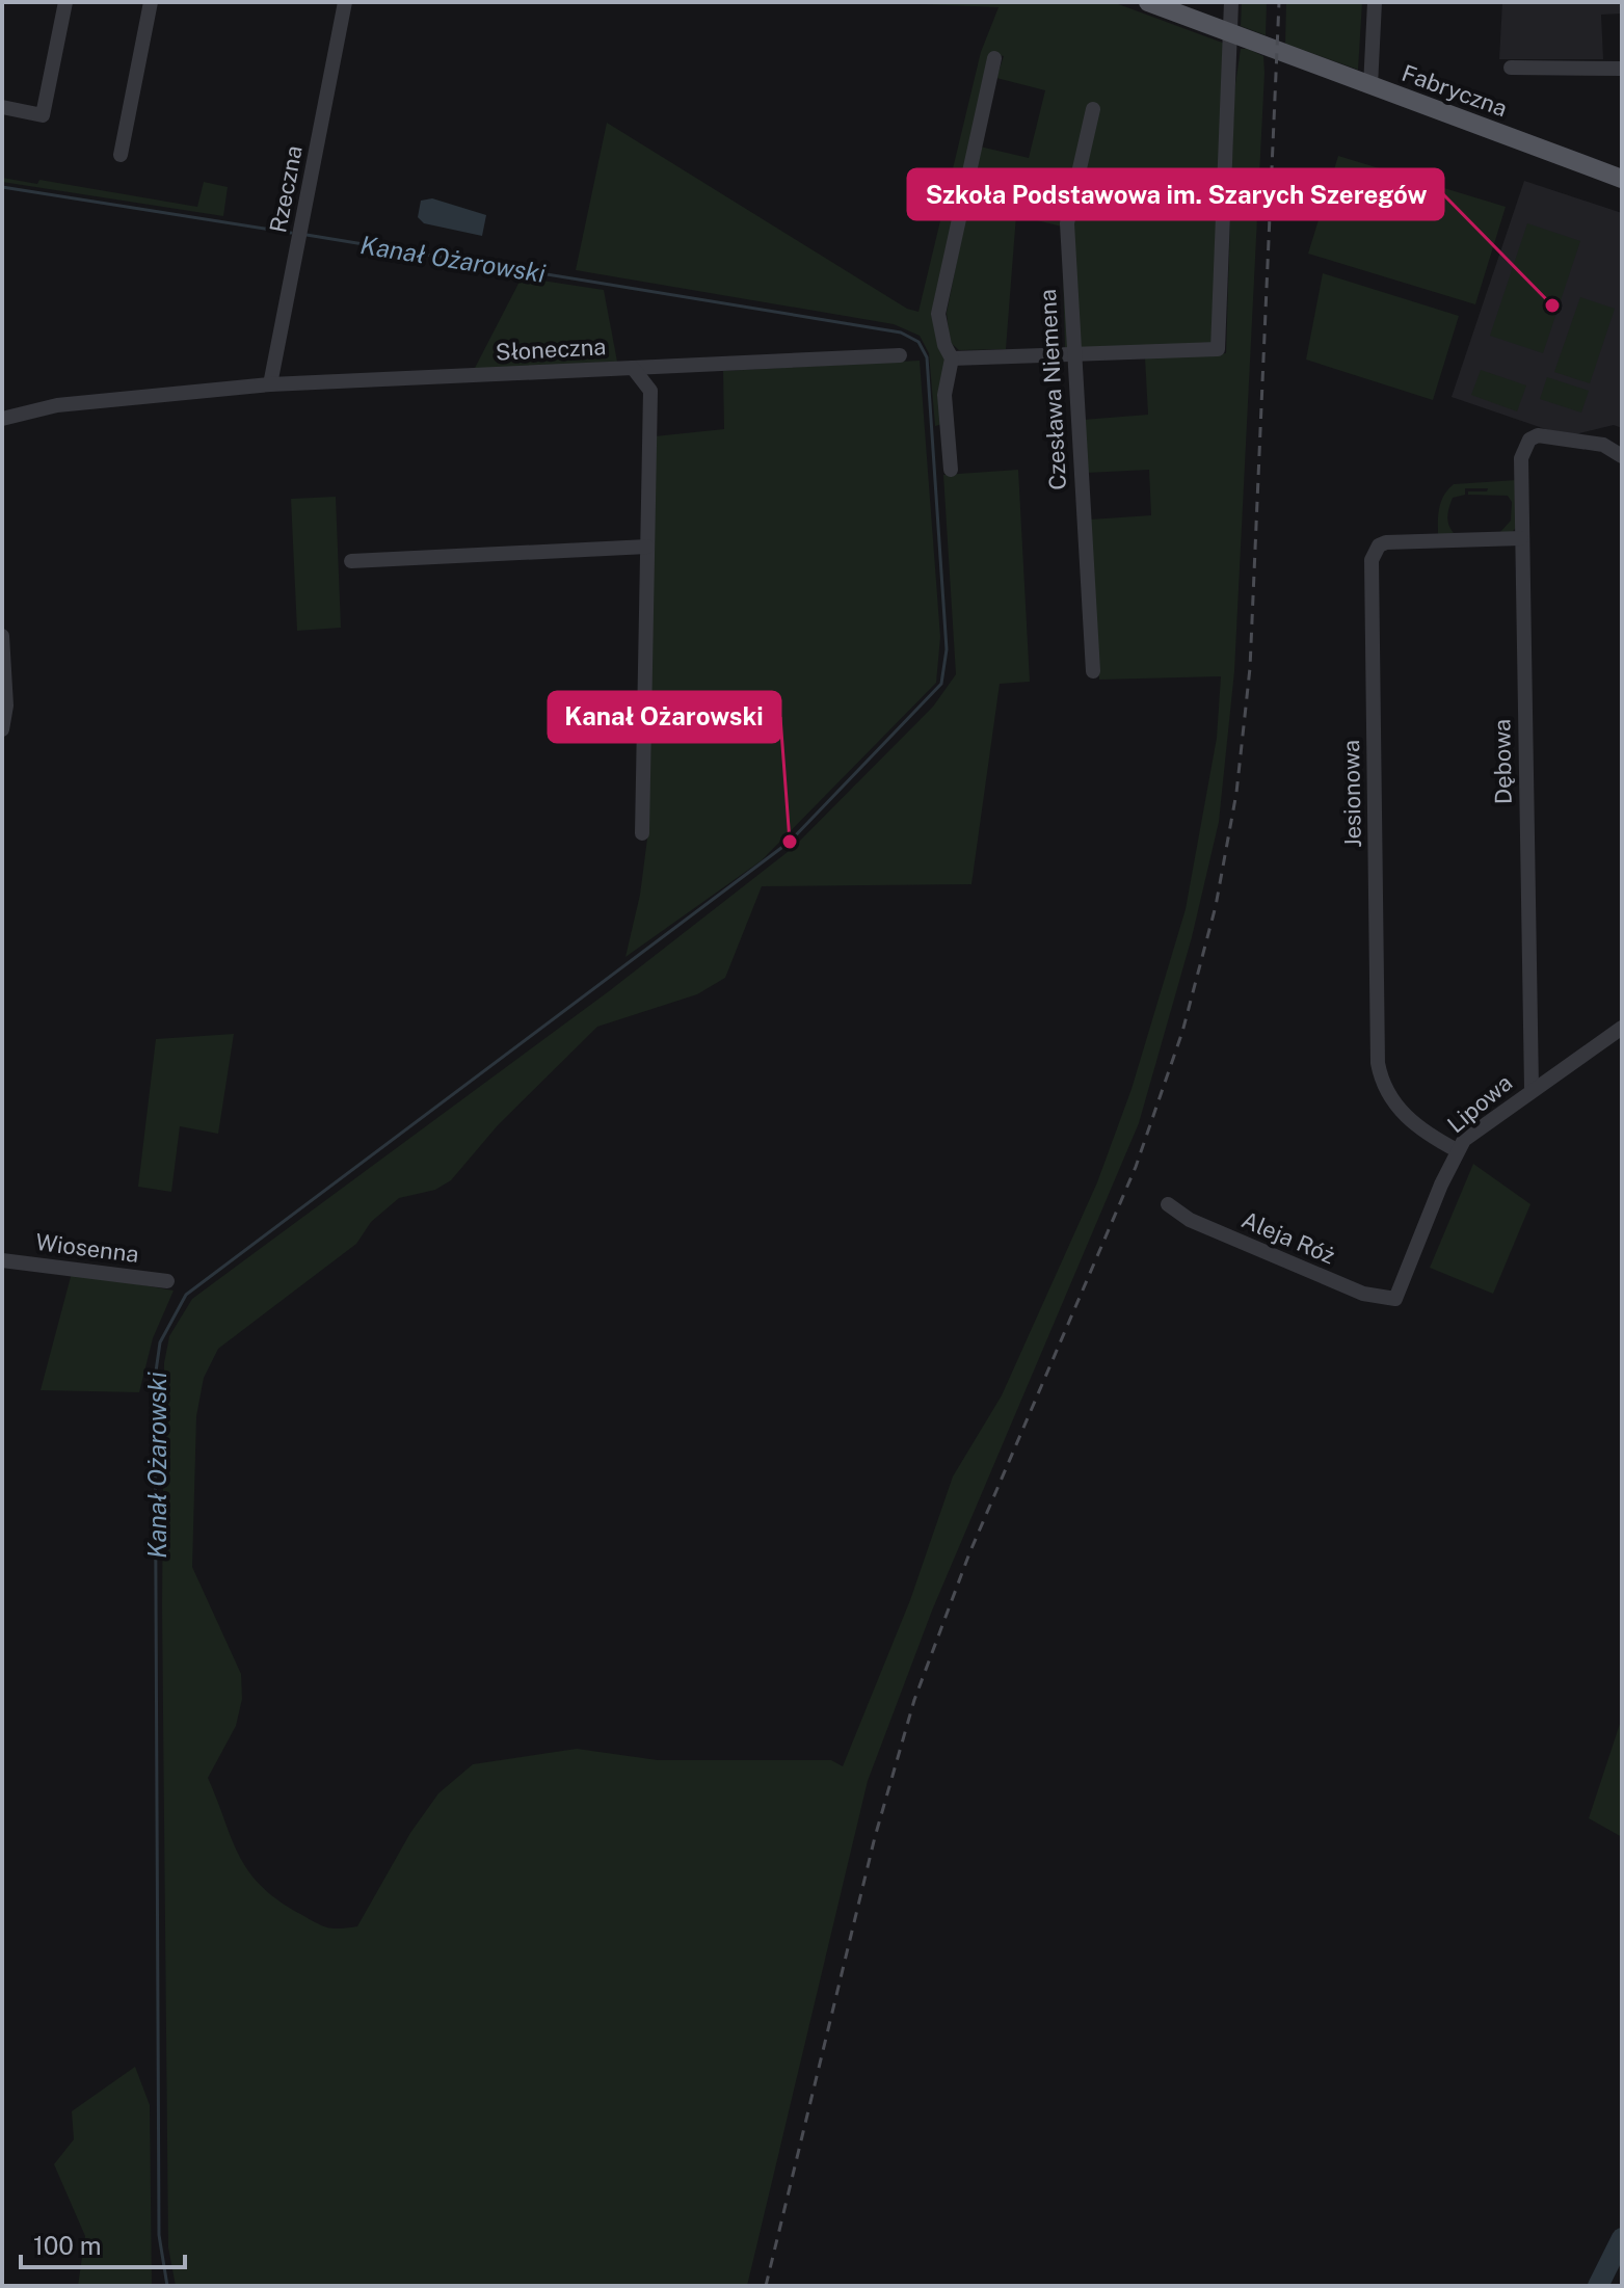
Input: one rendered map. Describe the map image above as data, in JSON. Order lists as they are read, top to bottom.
{
  "streets": {
    "main road": ["Fabryczna"],
    "street": [
      "Rzeczna",
      "Słoneczna",
      "Czesława Niemena",
      "Dębowa",
      "Jesionowa",
      "Lipowa",
      "Aleja Róż",
      "Wiosenna"
    ]
  },
  "crossings": [
    ["Rzeczna", "Słoneczna"],
    ["Dębowa", "Jesionowa"],
    ["Dębowa", "Lipowa"],
    ["Jesionowa", "Lipowa"],
    ["Lipowa", "Aleja Róż"]
  ],
  "water": ["Kanał Ożarowski"],
  "places": ["Szkoła Podstawowa im. Szarych Szeregów", "Kanał Ożarowski"],
  "scale_bar": "100 m"
}
